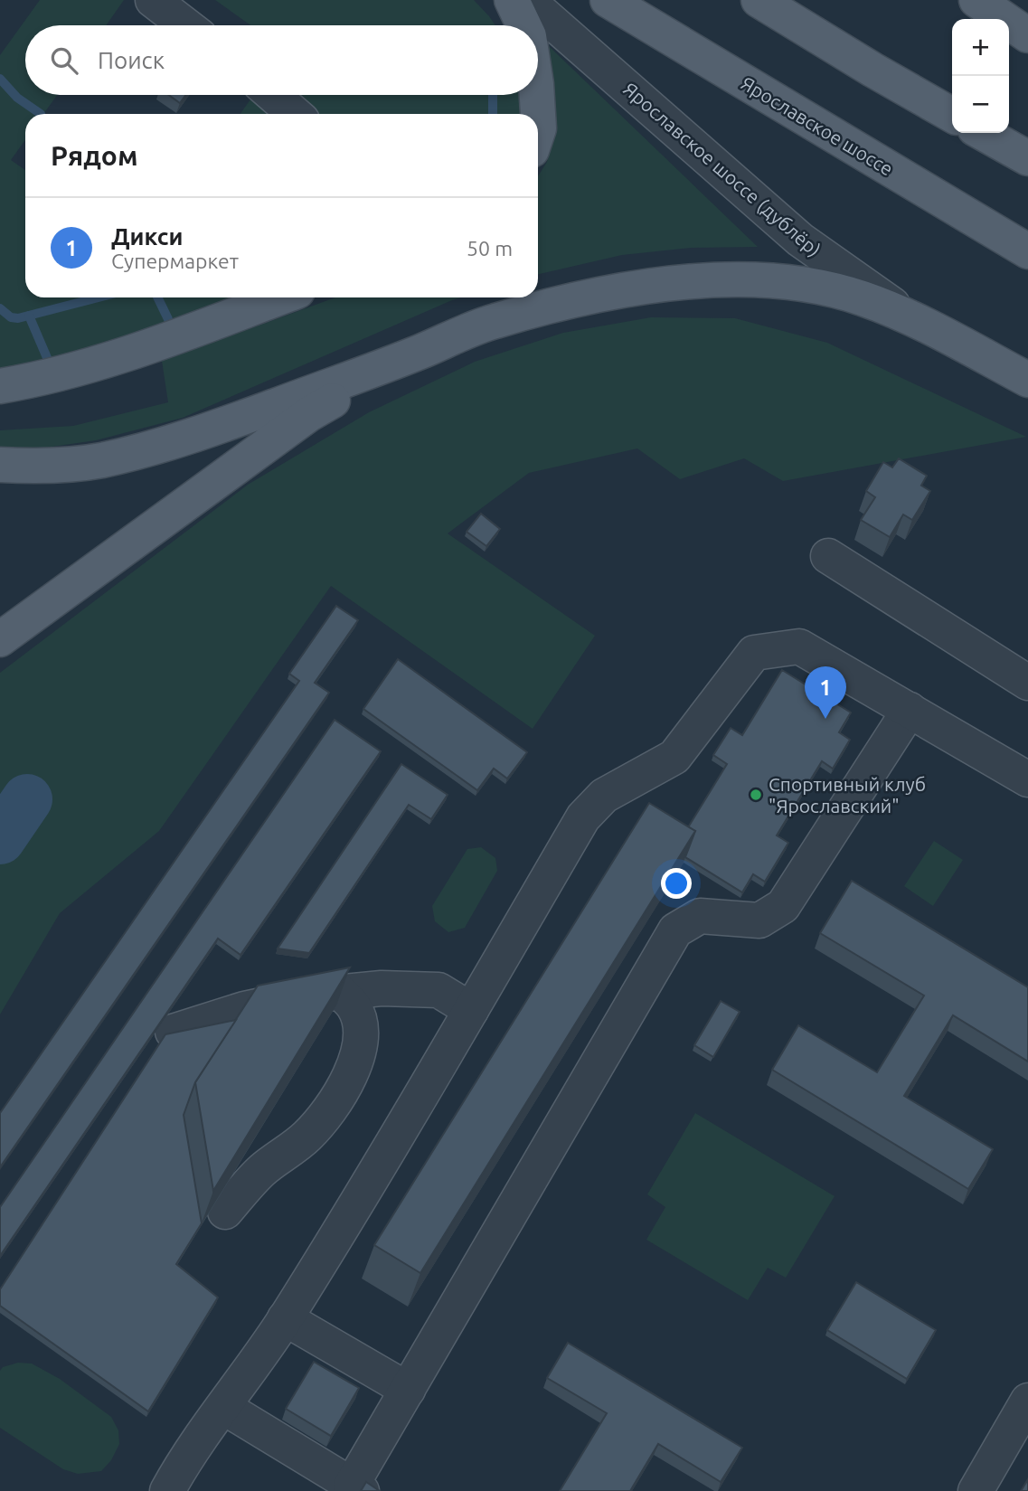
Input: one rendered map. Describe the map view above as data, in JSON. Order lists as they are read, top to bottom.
{
  "streets": {
    "main road": ["Ярославское шоссе", "Ярославское шоссе (дублёр)"]
  },
  "places": ["Спортивный клуб \"Ярославский\""],
  "page": {
    "map_buttons": ["+", "−"],
    "search": "Поиск",
    "heading": "Рядом",
    "list": [
      {
        "mark": "1",
        "name": "Дикси",
        "note": "Супермаркет",
        "value": "50 m"
      }
    ],
    "pins": "1"
  }
}
